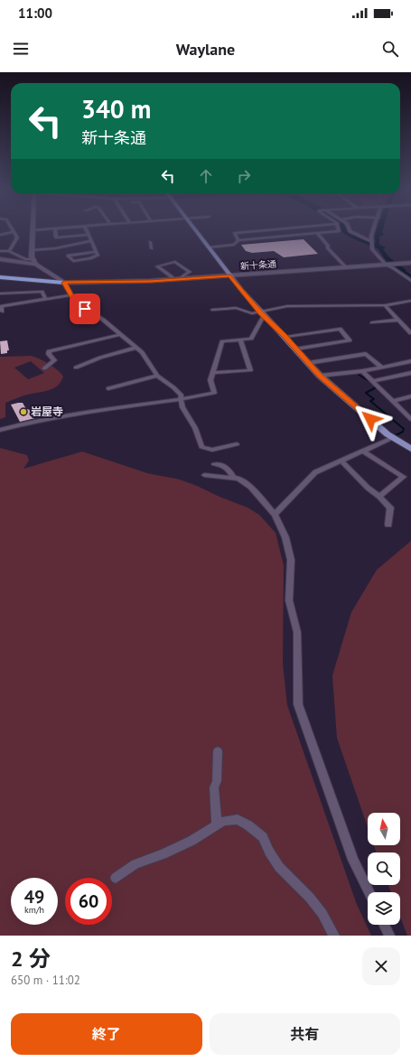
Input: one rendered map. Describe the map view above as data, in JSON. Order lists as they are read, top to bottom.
{
  "streets": {
    "main road": ["新十条通"]
  },
  "places": ["岩屋寺"],
  "north": "top",
  "page": {
    "status": "11:00",
    "header": "Waylane",
    "turn": ["340 m", "新十条通"],
    "speed": "49 km/h",
    "limit": "60",
    "heading": ["2 分", "650 m · 11:02"],
    "buttons": ["終了", "共有"]
  }
}
